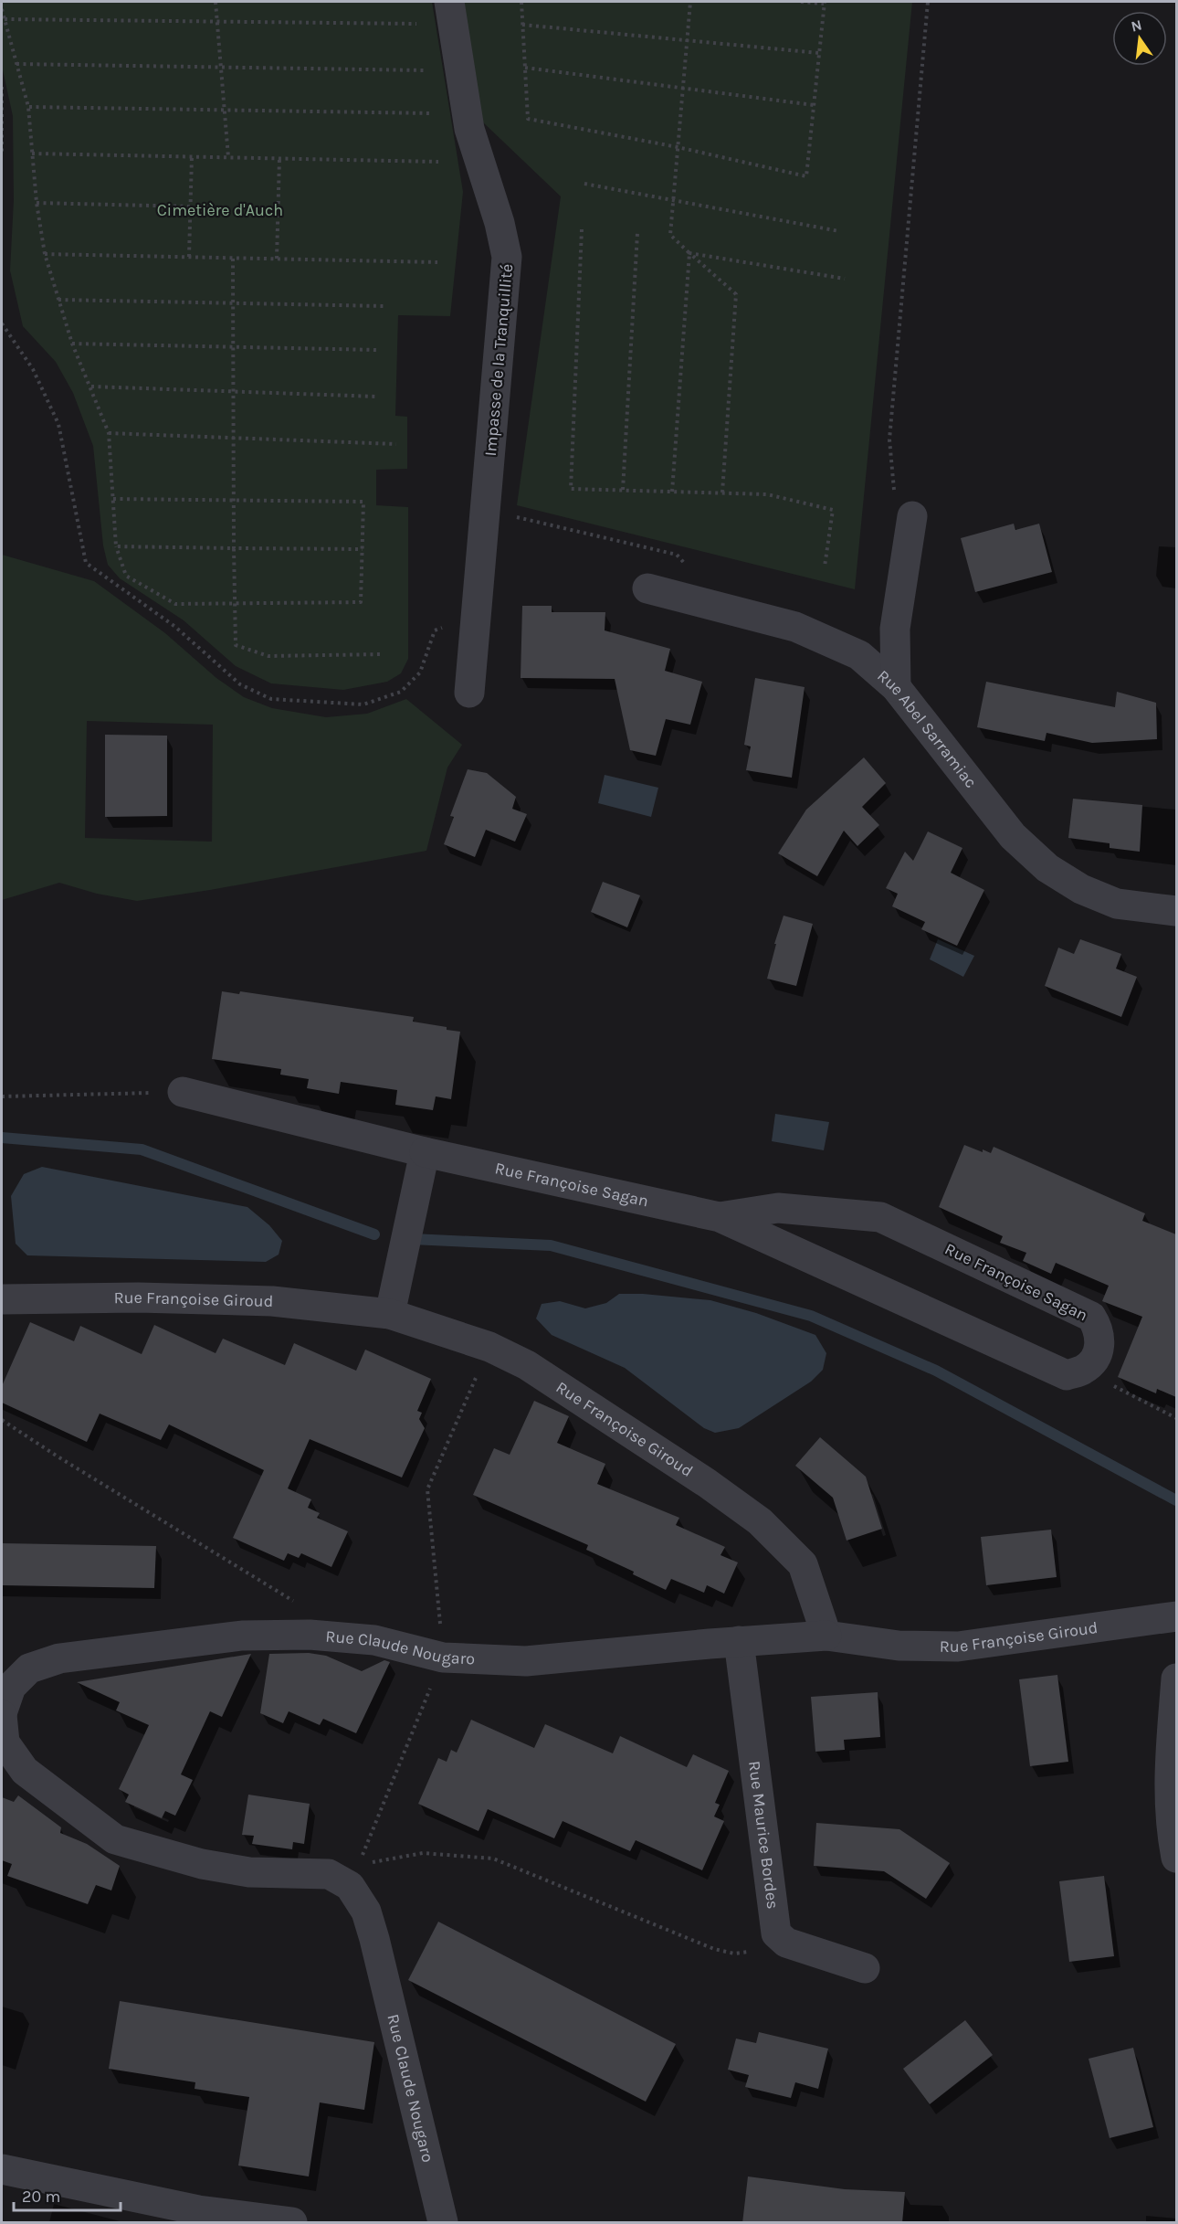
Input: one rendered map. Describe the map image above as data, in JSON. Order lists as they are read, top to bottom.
{
  "streets": {
    "street": [
      "Impasse de la Tranquillité",
      "Rue Abel Sarramiac",
      "Rue Françoise Sagan",
      "Rue Françoise Giroud",
      "Rue Claude Nougaro",
      "Rue Maurice Bordes"
    ]
  },
  "crossings": [
    ["Rue Françoise Giroud", "Rue Claude Nougaro"],
    ["Rue Claude Nougaro", "Rue Maurice Bordes"]
  ],
  "parks": ["Cimetière d'Auch"],
  "scale_bar": "20 m",
  "north": "top"
}
